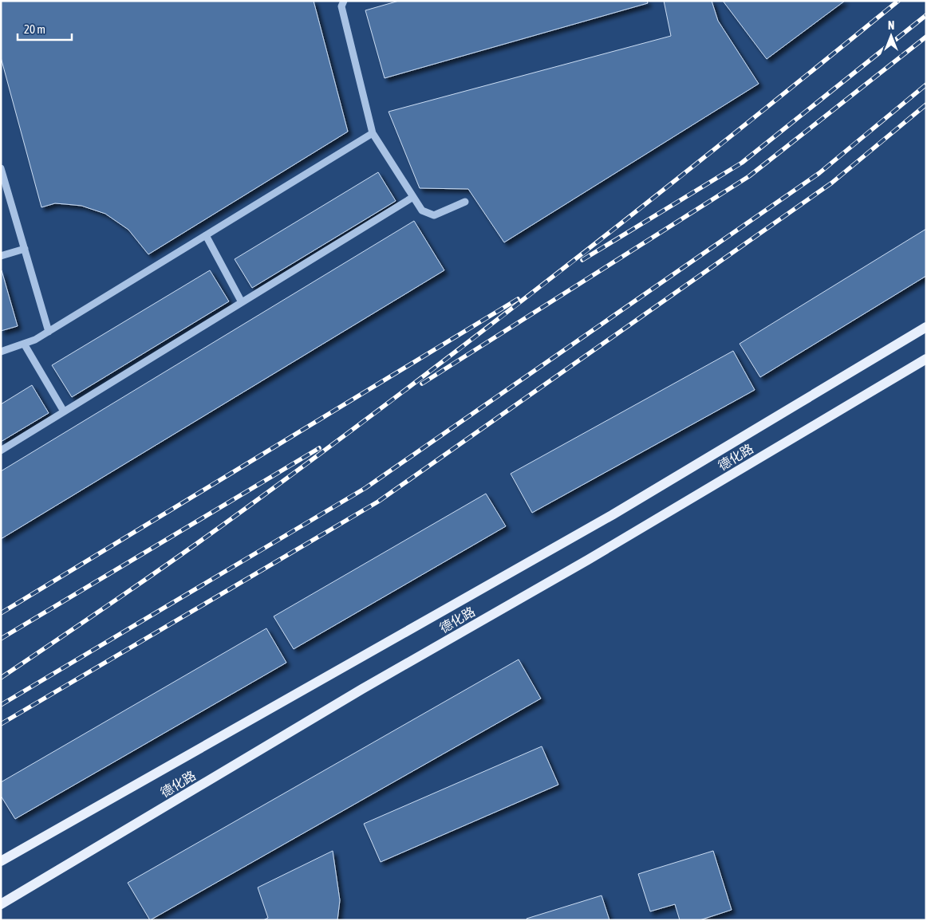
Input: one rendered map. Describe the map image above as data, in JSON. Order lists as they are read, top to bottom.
{
  "streets": {
    "main road": ["德化路"]
  },
  "scale_bar": "20 m",
  "north": "top"
}
